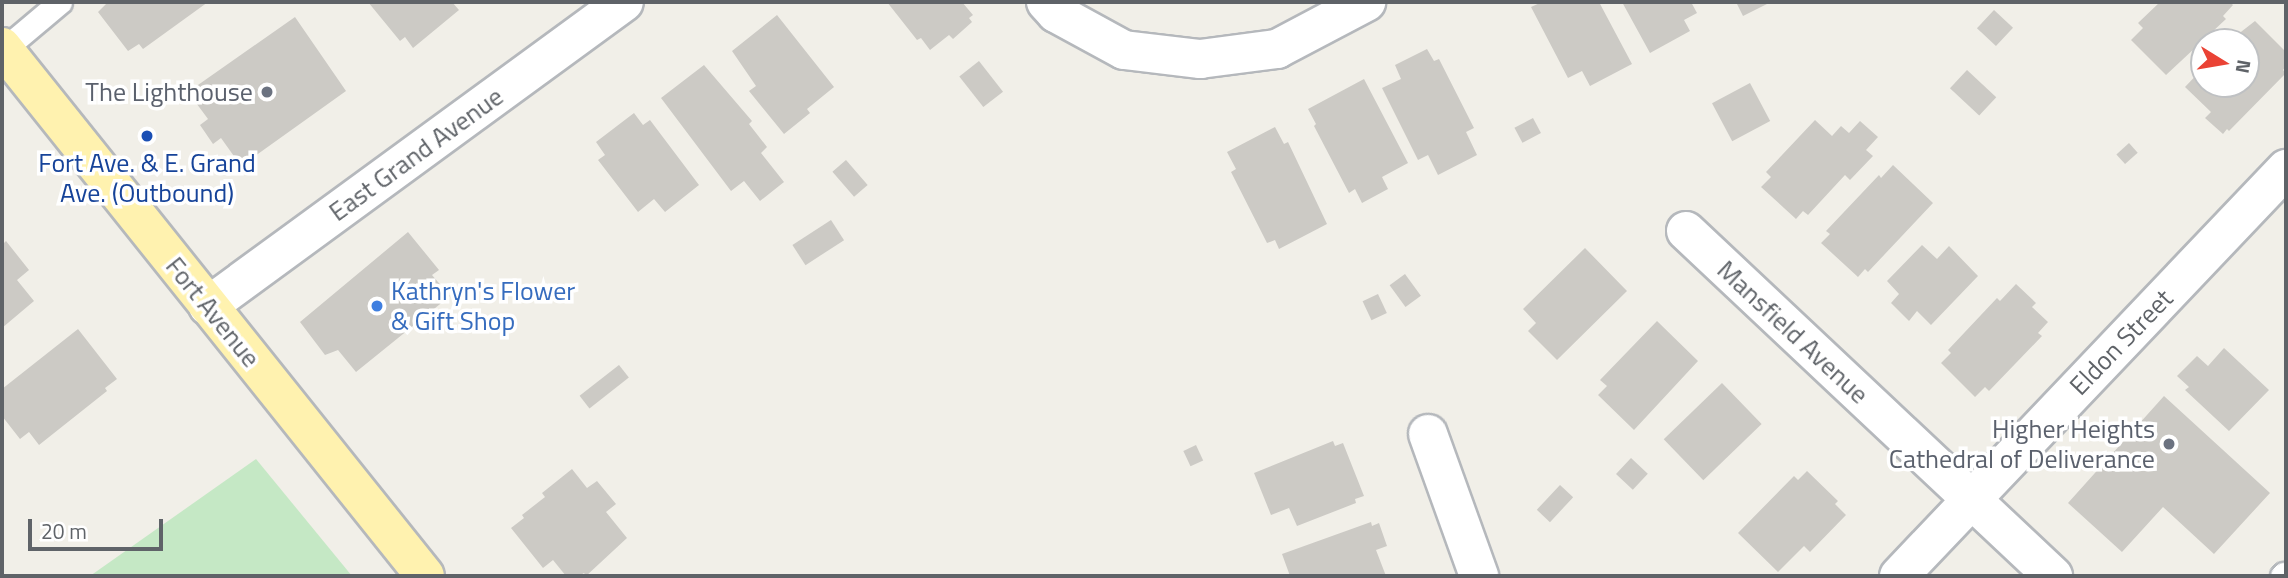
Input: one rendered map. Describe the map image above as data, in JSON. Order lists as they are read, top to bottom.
{
  "streets": {
    "main road": ["Fort Avenue"],
    "street": ["East Grand Avenue", "Mansfield Avenue", "Eldon Street"]
  },
  "crossings": [
    ["East Grand Avenue", "Fort Avenue"],
    ["Mansfield Avenue", "Eldon Street"]
  ],
  "places": [
    "The Lighthouse",
    "Fort Ave. & E. Grand Ave. (Outbound)",
    "Kathryn's Flower & Gift Shop",
    "Higher Heights Cathedral of Deliverance"
  ],
  "scale_bar": "20 m",
  "north": "right"
}
